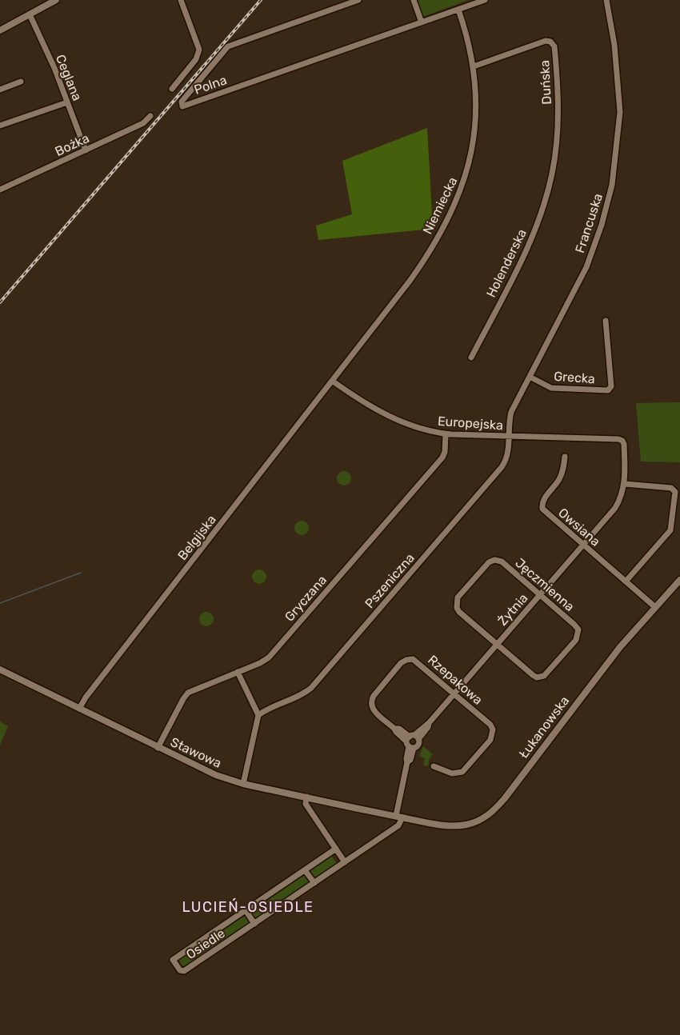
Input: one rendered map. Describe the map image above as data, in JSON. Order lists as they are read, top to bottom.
{
  "streets": {
    "street": [
      "Ceglana",
      "Duńska",
      "Polna",
      "Bożka",
      "Niemiecka",
      "Francuska",
      "Holenderska",
      "Grecka",
      "Europejska",
      "Owsiana",
      "Belgijska",
      "Pszeniczna",
      "Jęczmienna",
      "Gryczana",
      "Żytnia",
      "Rzepakowa",
      "Łukanowska",
      "Stawowa",
      "Osiedle"
    ]
  },
  "crossings": [
    ["Ceglana", "Bożka"],
    ["Duńska", "Niemiecka"],
    ["Duńska", "Holenderska"],
    ["Polna", "Niemiecka"],
    ["Niemiecka", "Europejska"],
    ["Niemiecka", "Belgijska"],
    ["Francuska", "Grecka"],
    ["Francuska", "Europejska"],
    ["Francuska", "Pszeniczna"],
    ["Europejska", "Belgijska"],
    ["Europejska", "Pszeniczna"],
    ["Europejska", "Gryczana"],
    ["Europejska", "Żytnia"],
    ["Owsiana", "Żytnia"],
    ["Owsiana", "Łukanowska"],
    ["Belgijska", "Stawowa"],
    ["Jęczmienna", "Żytnia"],
    ["Gryczana", "Stawowa"],
    ["Żytnia", "Rzepakowa"],
    ["Żytnia", "Łukanowska"],
    ["Żytnia", "Stawowa"],
    ["Żytnia", "Osiedle"],
    ["Łukanowska", "Stawowa"],
    ["Łukanowska", "Osiedle"],
    ["Stawowa", "Osiedle"]
  ],
  "districts": ["LUCIEŃ-OSIEDLE"]
}
